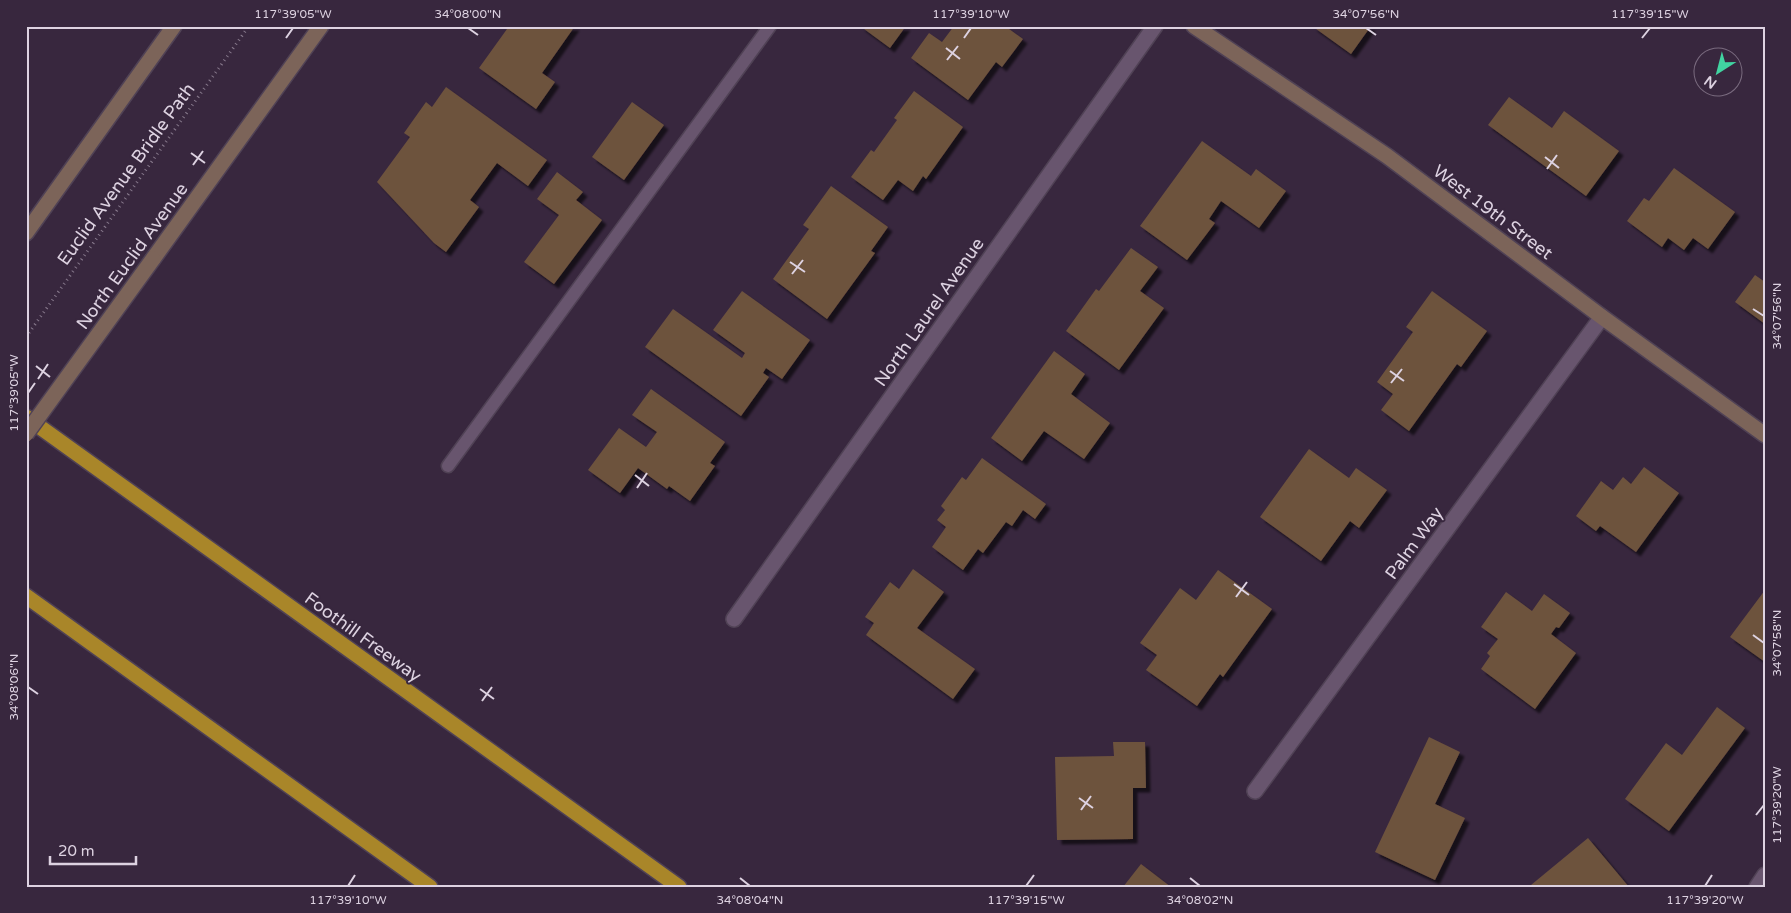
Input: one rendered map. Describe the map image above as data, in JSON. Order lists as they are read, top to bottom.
{
  "streets": {
    "highway": ["Foothill Freeway"],
    "main road": ["West 19th Street", "North Euclid Avenue"],
    "street": ["North Laurel Avenue", "Palm Way"],
    "path": ["Euclid Avenue Bridle Path"]
  },
  "crossings": [
    ["West 19th Street", "Palm Way"]
  ],
  "scale_bar": "20 m",
  "north": "bottom left",
  "coordinates": [
    "117°39'05\"W",
    "34°08'00\"N",
    "117°39'10\"W",
    "34°07'56\"N",
    "117°39'15\"W",
    "34°07'58\"N",
    "34°08'06\"N",
    "117°39'20\"W",
    "34°08'04\"N",
    "34°08'02\"N"
  ]
}
